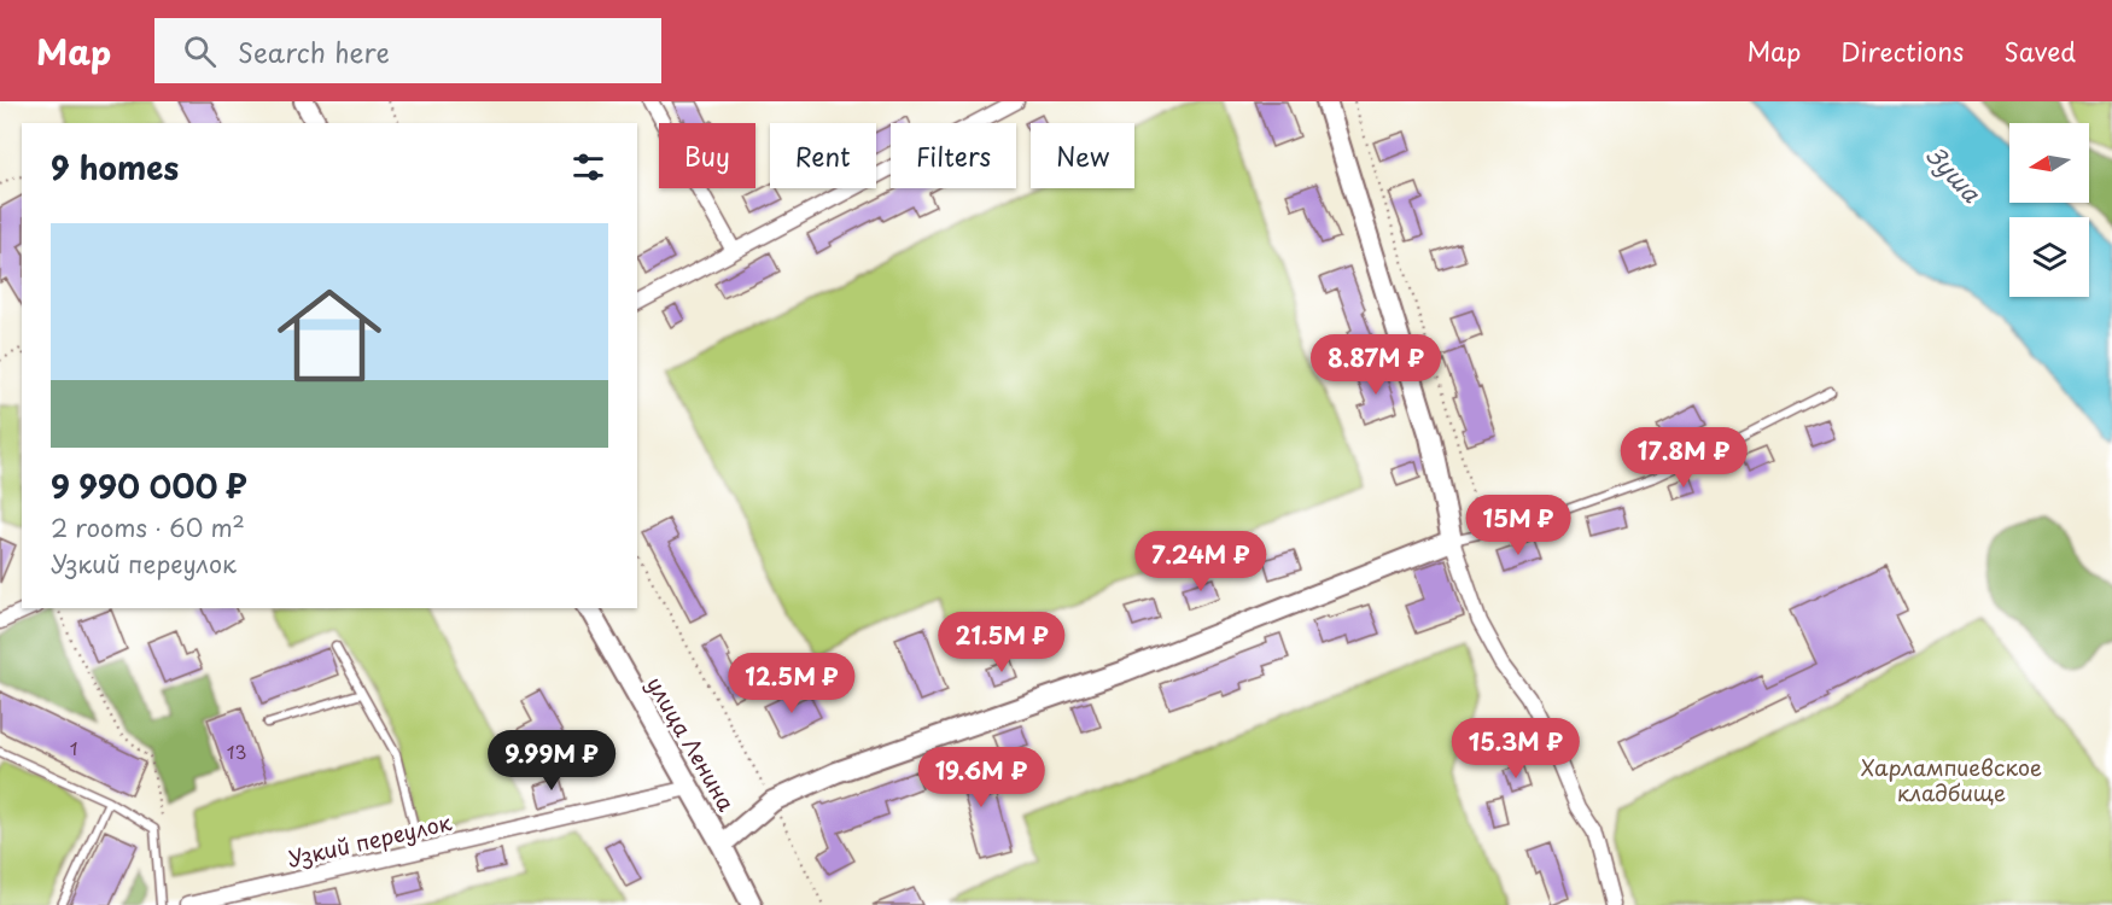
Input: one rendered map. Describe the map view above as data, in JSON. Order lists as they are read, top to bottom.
{
  "streets": {
    "main road": ["улица Ленина"],
    "street": ["Узкий переулок"]
  },
  "crossings": [
    ["улица Ленина", "Узкий переулок"]
  ],
  "water": ["Зуша"],
  "parks": ["Харлампиевское кладбище"],
  "house_numbers": ["1", "13"],
  "north": "left",
  "page": {
    "header": "Map",
    "search": "Search here",
    "nav": ["Map", "Directions", "Saved"],
    "chip": [
      "Buy",
      "Rent",
      "Filters",
      "New"
    ],
    "heading": "9 homes",
    "list": [
      {
        "name": "9 990 000 ₽",
        "note": "2 rooms · 60 m² · Узкий переулок"
      }
    ],
    "price": [
      "8.87M ₽",
      "17.8M ₽",
      "15M ₽",
      "7.24M ₽",
      "21.5M ₽",
      "12.5M ₽",
      "15.3M ₽",
      "9.99M ₽",
      "19.6M ₽"
    ]
  }
}
